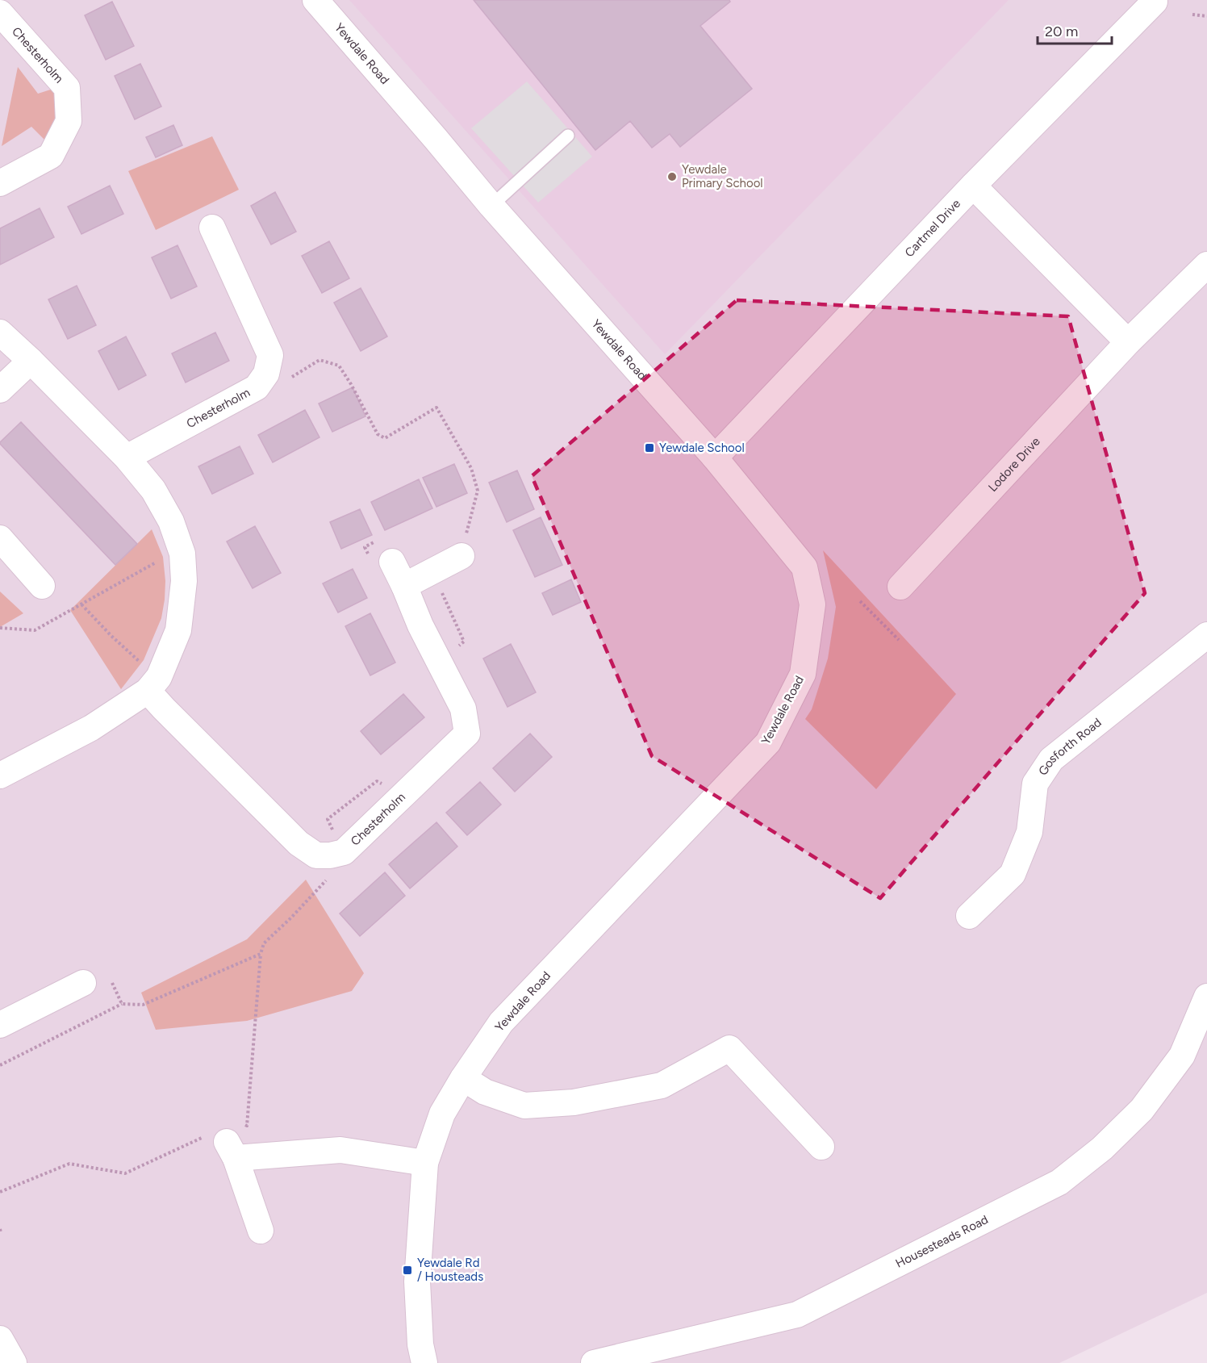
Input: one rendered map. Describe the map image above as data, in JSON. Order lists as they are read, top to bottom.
{
  "streets": {
    "street": [
      "Yewdale Road",
      "Chesterholm",
      "Cartmel Drive",
      "Lodore Drive",
      "Gosforth Road",
      "Housesteads Road"
    ]
  },
  "crossings": [
    ["Yewdale Road", "Cartmel Drive"]
  ],
  "places": {
    "other": ["Yewdale Primary School"],
    "transit": ["Yewdale School", "Yewdale Rd / Housteads"]
  },
  "scale_bar": "20 m"
}
